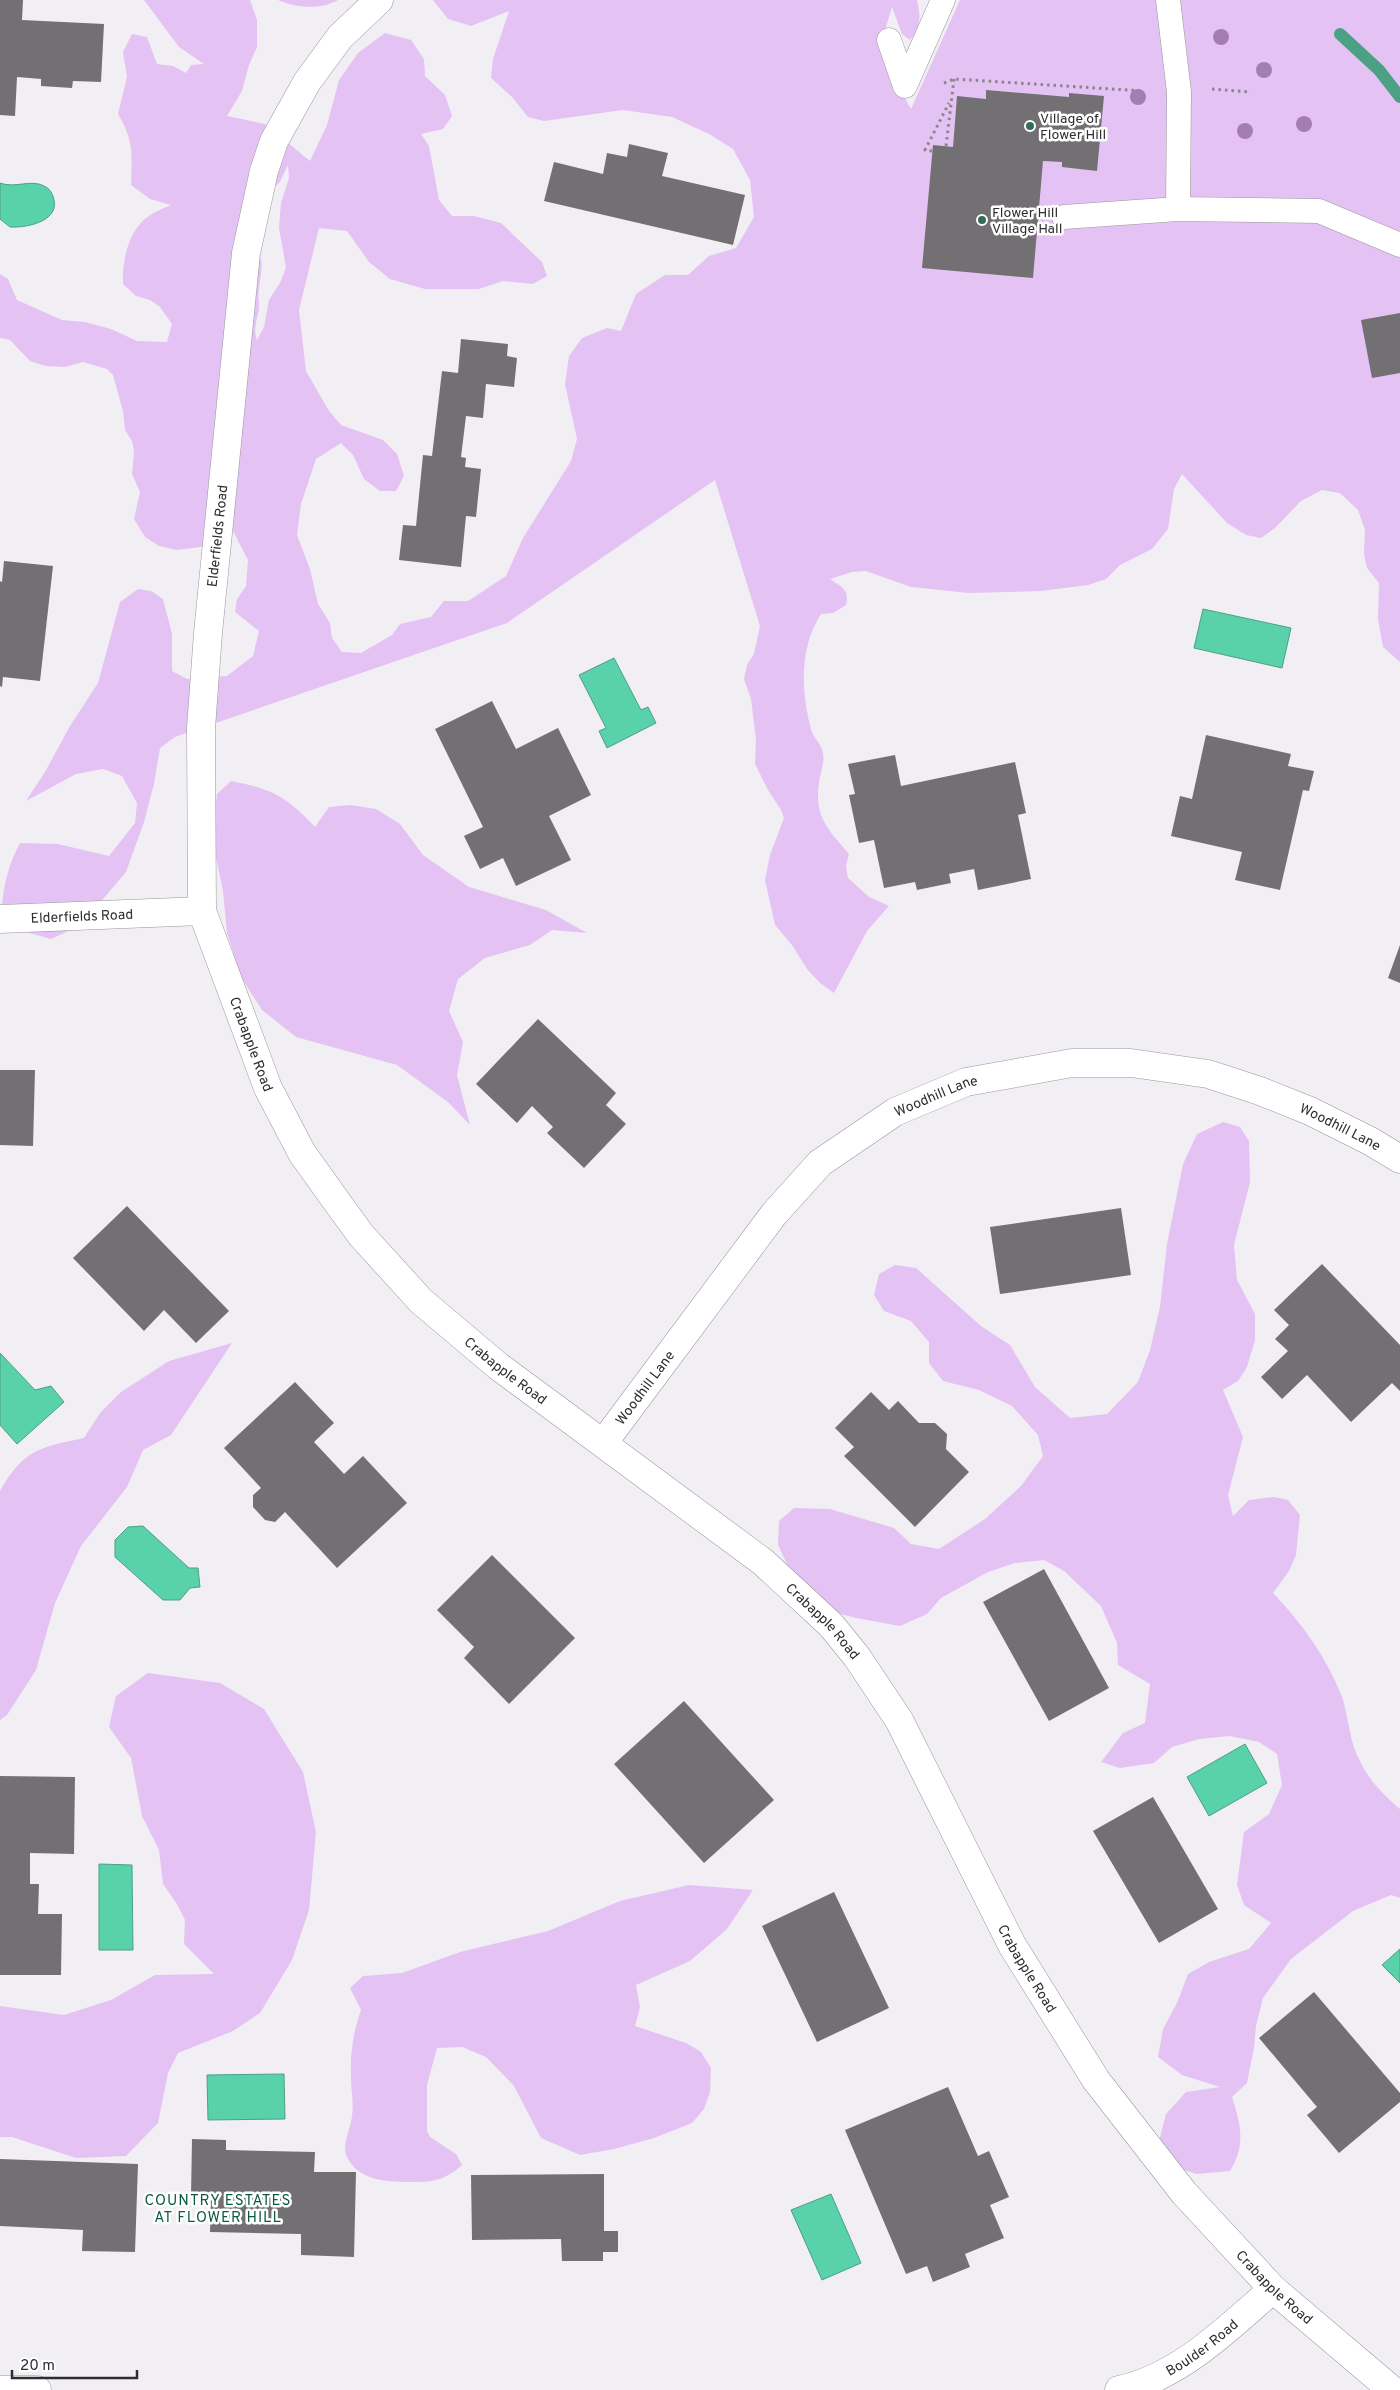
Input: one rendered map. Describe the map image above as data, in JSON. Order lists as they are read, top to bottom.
{
  "streets": {
    "street": [
      "Elderfields Road",
      "Crabapple Road",
      "Woodhill Lane",
      "Boulder Road"
    ]
  },
  "crossings": [
    ["Elderfields Road", "Crabapple Road"],
    ["Crabapple Road", "Woodhill Lane"],
    ["Crabapple Road", "Boulder Road"]
  ],
  "districts": ["COUNTRY ESTATES AT FLOWER HILL"],
  "places": ["Village of Flower Hill", "Flower Hill Village Hall"],
  "scale_bar": "20 m"
}
